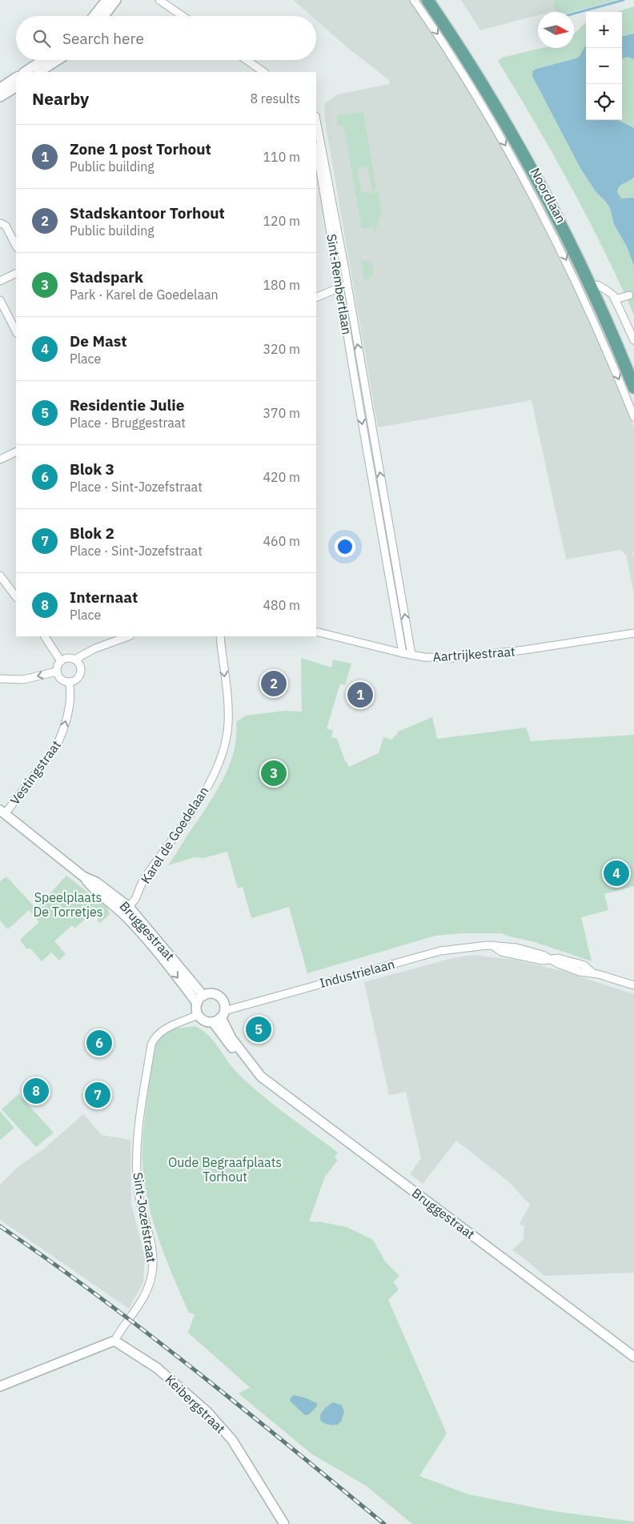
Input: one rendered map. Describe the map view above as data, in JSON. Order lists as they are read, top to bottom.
{
  "streets": {
    "main road": ["Noordlaan"],
    "street": [
      "Sint-Rembertlaan",
      "Aartrijkestraat",
      "Vestingstraat",
      "Karel de Goedelaan",
      "Bruggestraat",
      "Industrielaan",
      "Sint-Jozefstraat",
      "Keibergstraat"
    ]
  },
  "crossings": [
    ["Sint-Rembertlaan", "Aartrijkestraat"],
    ["Vestingstraat", "Bruggestraat"],
    ["Karel de Goedelaan", "Bruggestraat"],
    ["Bruggestraat", "Industrielaan"],
    ["Bruggestraat", "Sint-Jozefstraat"],
    ["Industrielaan", "Sint-Jozefstraat"],
    ["Sint-Jozefstraat", "Keibergstraat"]
  ],
  "one_way": ["Vestingstraat", "Karel de Goedelaan"],
  "parks": ["Speelplaats De Torretjes", "Oude Begraafplaats Torhout"],
  "north": "right",
  "page": {
    "map_buttons": ["+", "−"],
    "search": "Search here",
    "heading": ["Nearby", "8 results"],
    "list": [
      {
        "mark": "1",
        "name": "Zone 1 post Torhout",
        "note": "Public building",
        "value": "110 m"
      },
      {
        "mark": "2",
        "name": "Stadskantoor Torhout",
        "note": "Public building",
        "value": "120 m"
      },
      {
        "mark": "3",
        "name": "Stadspark",
        "note": "Park · Karel de Goedelaan",
        "value": "180 m"
      },
      {
        "mark": "4",
        "name": "De Mast",
        "note": "Place",
        "value": "320 m"
      },
      {
        "mark": "5",
        "name": "Residentie Julie",
        "note": "Place · Bruggestraat",
        "value": "370 m"
      },
      {
        "mark": "6",
        "name": "Blok 3",
        "note": "Place · Sint-Jozefstraat",
        "value": "420 m"
      },
      {
        "mark": "7",
        "name": "Blok 2",
        "note": "Place · Sint-Jozefstraat",
        "value": "460 m"
      },
      {
        "mark": "8",
        "name": "Internaat",
        "note": "Place",
        "value": "480 m"
      }
    ],
    "pins": [
      "2",
      "1",
      "3",
      "4",
      "5",
      "6",
      "8",
      "7"
    ]
  }
}
